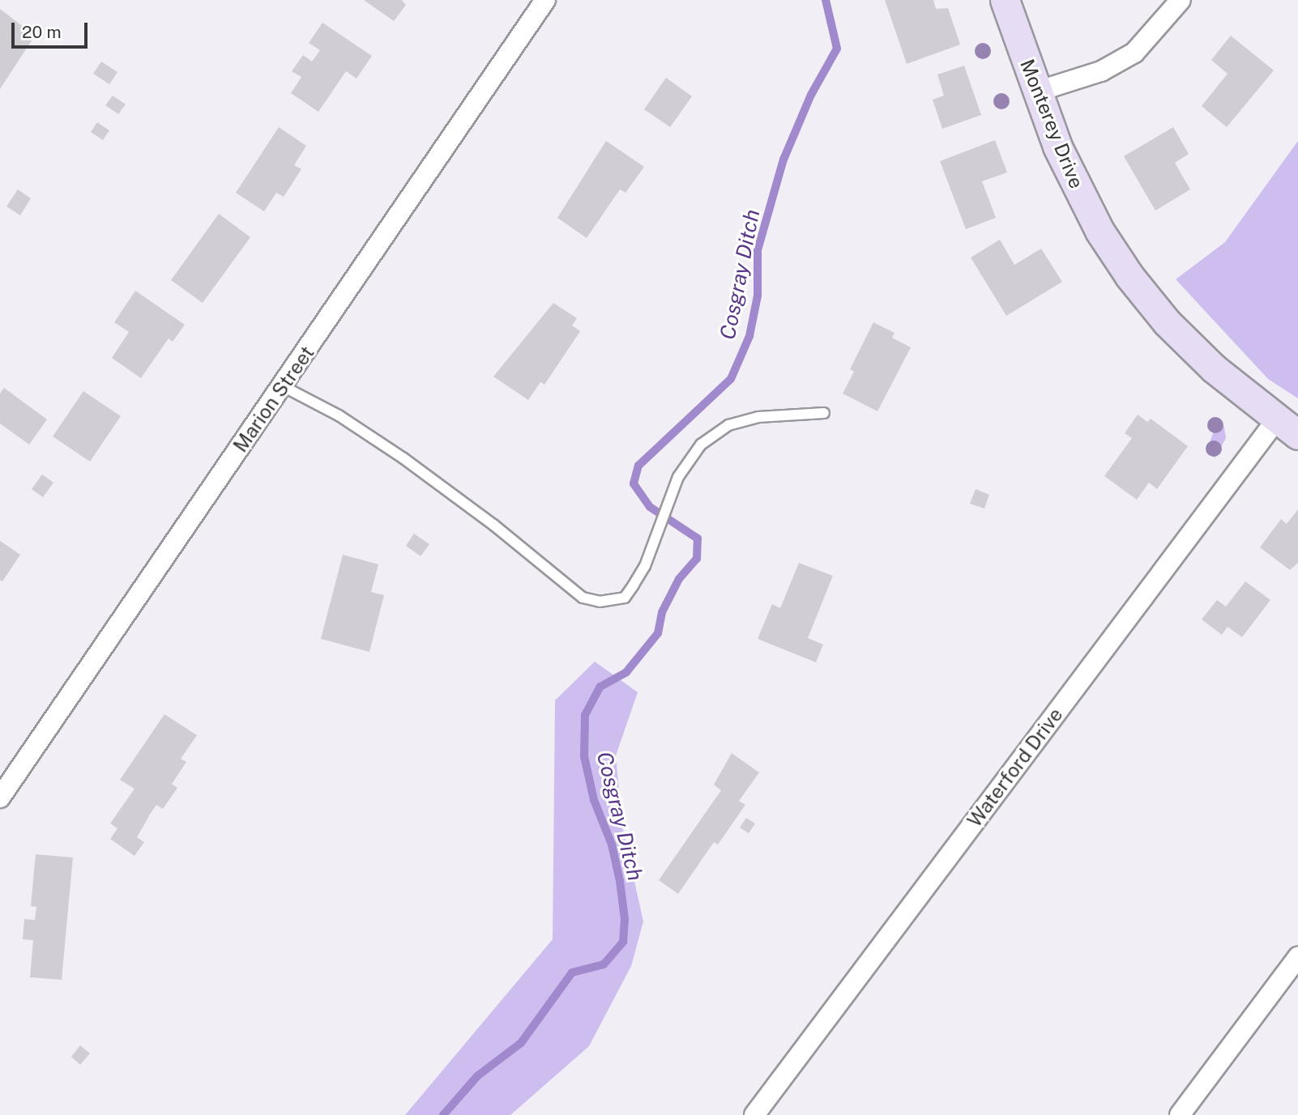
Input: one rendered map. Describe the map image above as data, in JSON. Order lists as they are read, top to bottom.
{
  "streets": {
    "street": ["Monterey Drive", "Marion Street", "Waterford Drive"]
  },
  "crossings": [
    ["Monterey Drive", "Waterford Drive"]
  ],
  "water": ["Cosgray Ditch"],
  "scale_bar": "20 m"
}
